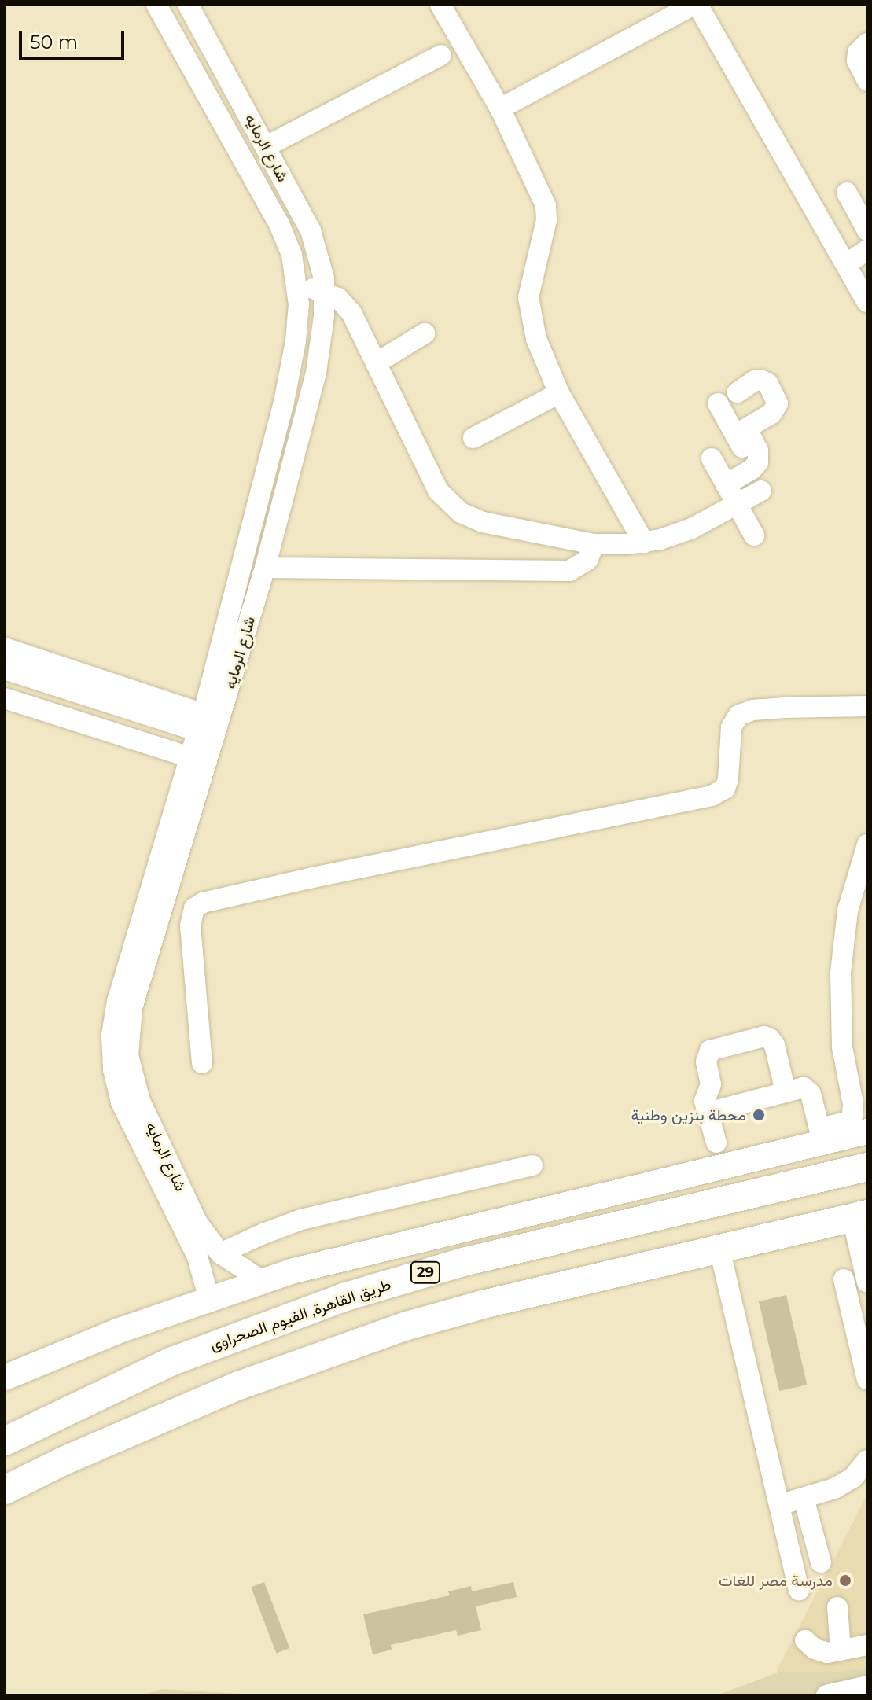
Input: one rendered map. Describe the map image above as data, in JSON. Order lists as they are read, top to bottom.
{
  "streets": {
    "highway": ["29", "طريق القاهرة, الفيوم الصحراوى"],
    "street": ["شارع الرمايه"]
  },
  "places": ["محطة بنزين وطنية", "مدرسة مصر للغات"],
  "scale_bar": "50 m"
}
